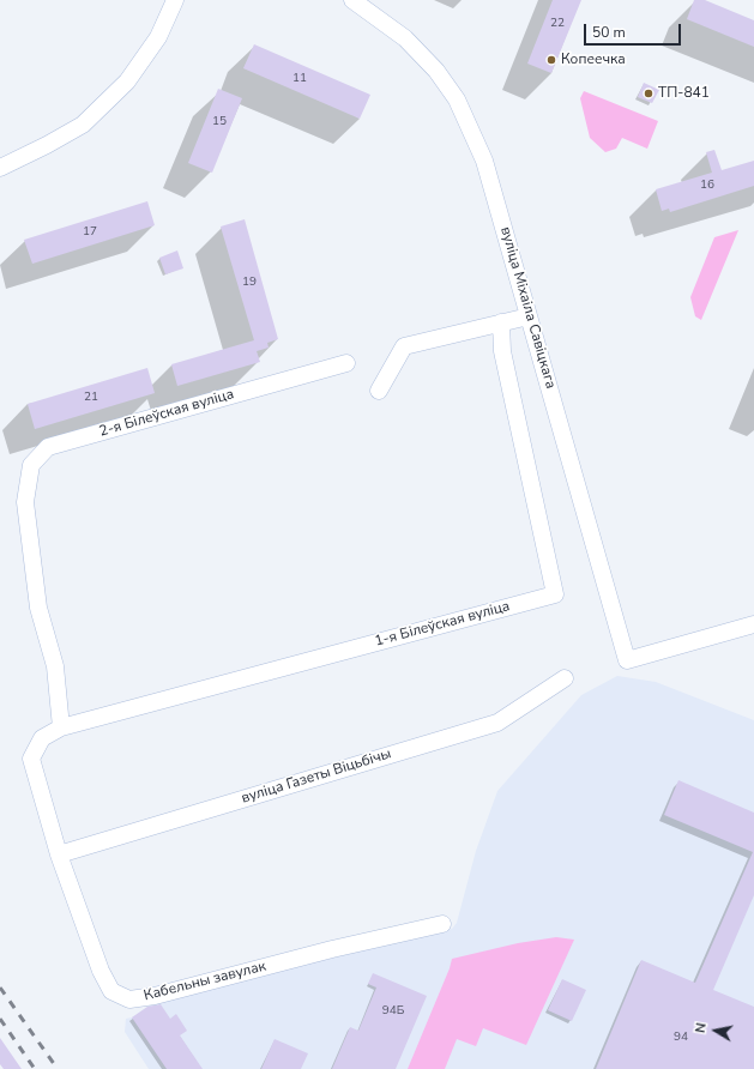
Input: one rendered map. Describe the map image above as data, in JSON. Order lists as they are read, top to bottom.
{
  "streets": {
    "street": [
      "вуліца Міхаіла Савіцкага",
      "2-я Білеўская вуліца",
      "1-я Білеўская вуліца",
      "вуліца Газеты Віцьбічы",
      "Кабельны завулак"
    ]
  },
  "crossings": [
    ["2-я Білеўская вуліца", "1-я Білеўская вуліца"],
    ["2-я Білеўская вуліца", "Кабельны завулак"],
    ["1-я Білеўская вуліца", "Кабельны завулак"],
    ["вуліца Газеты Віцьбічы", "Кабельны завулак"]
  ],
  "places": ["Копеечка", "ТП-841"],
  "house_numbers": [
    "22",
    "11",
    "15",
    "16",
    "17",
    "19",
    "21",
    "94Б",
    "94"
  ],
  "scale_bar": "50 m",
  "north": "left"
}
